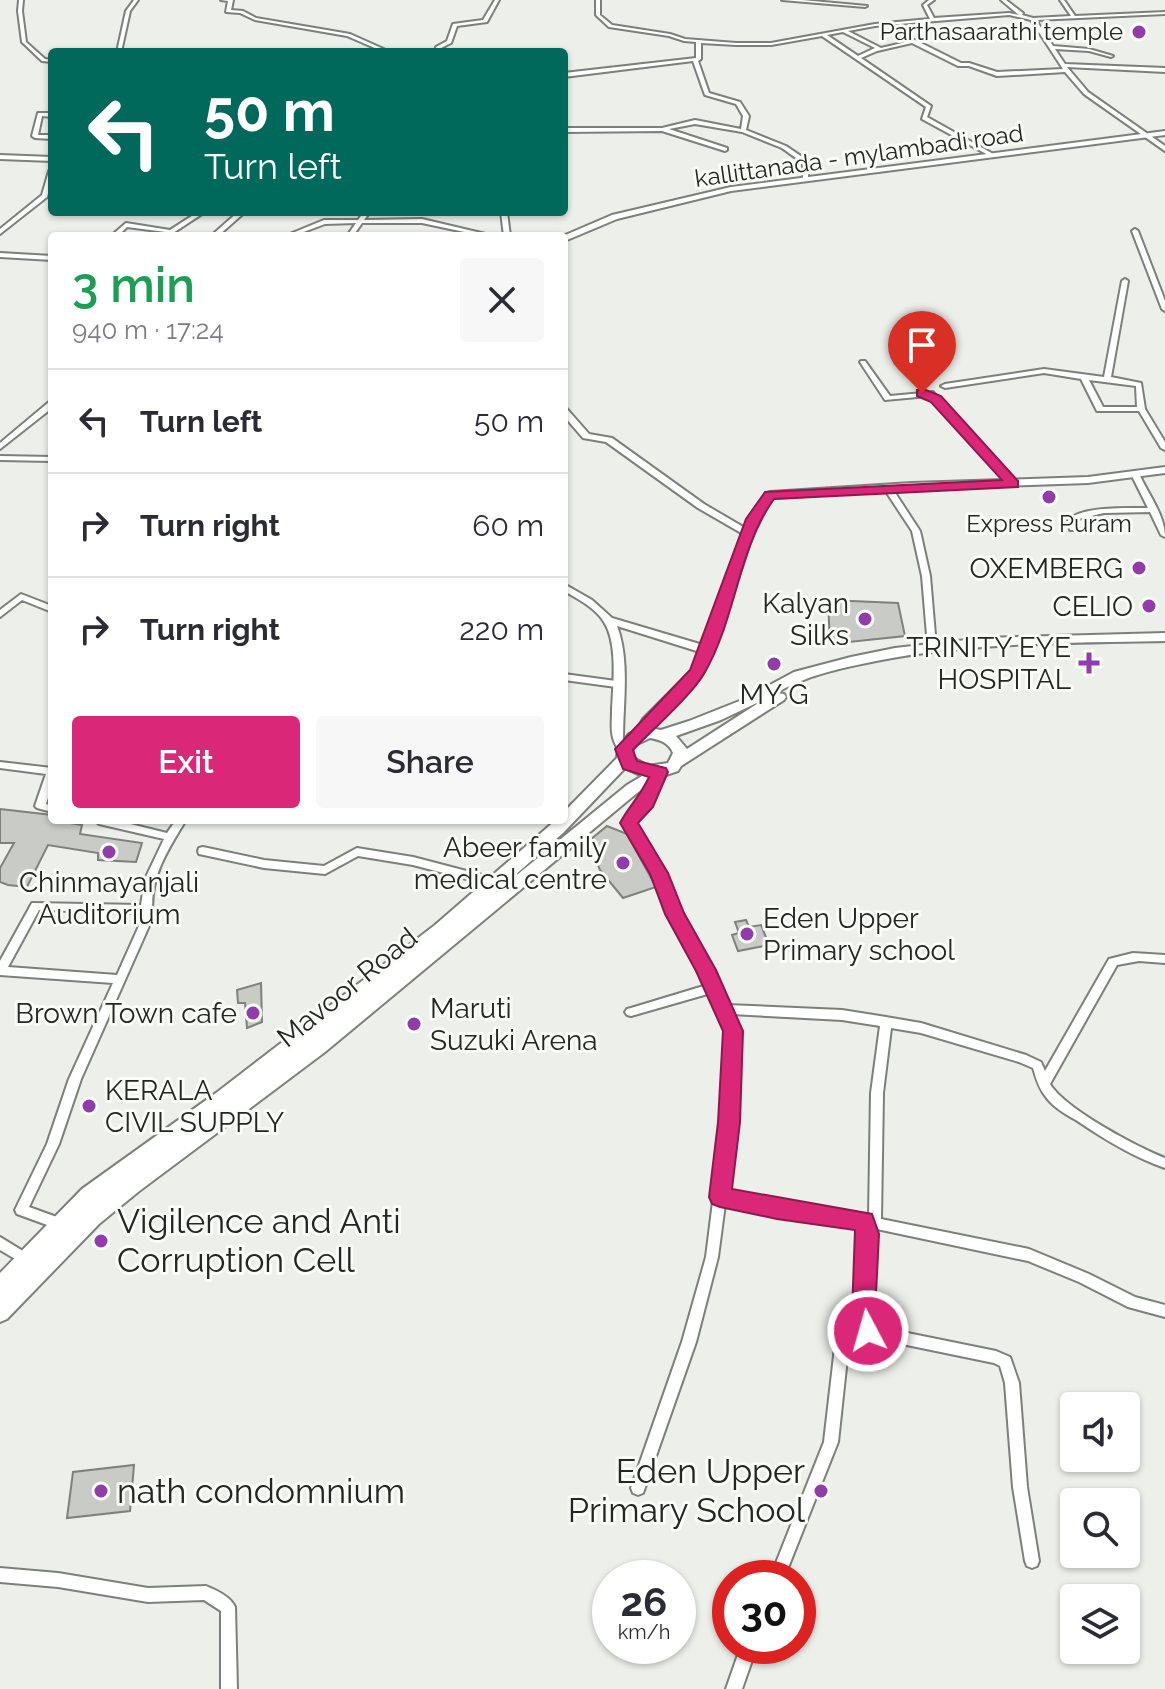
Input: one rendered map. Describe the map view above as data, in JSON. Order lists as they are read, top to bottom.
{
  "streets": {
    "main road": ["Mavoor Road"],
    "street": ["kallittanada - mylambadi road"]
  },
  "places": {
    "other": [
      "Parthasaarathi temple",
      "Express Puram",
      "OXEMBERG",
      "CELIO",
      "Kalyan Silks",
      "MY G",
      "Chinmayanjali Auditorium",
      "Abeer family medical centre",
      "Eden Upper Primary school",
      "Brown Town cafe",
      "Maruti Suzuki Arena",
      "KERALA CIVIL SUPPLY",
      "Vigilence and Anti Corruption Cell",
      "nath condomnium",
      "Eden Upper Primary School"
    ],
    "health": ["TRINITY EYE HOSPITAL"]
  },
  "page": {
    "turn": ["50 m", "Turn left"],
    "heading": ["3 min", "940 m · 17:24"],
    "list": [
      {
        "name": "Turn left",
        "value": "50 m"
      },
      {
        "name": "Turn right",
        "value": "60 m"
      },
      {
        "name": "Turn right",
        "value": "220 m"
      }
    ],
    "buttons": ["Exit", "Share"],
    "speed": "26 km/h",
    "limit": "30"
  }
}
